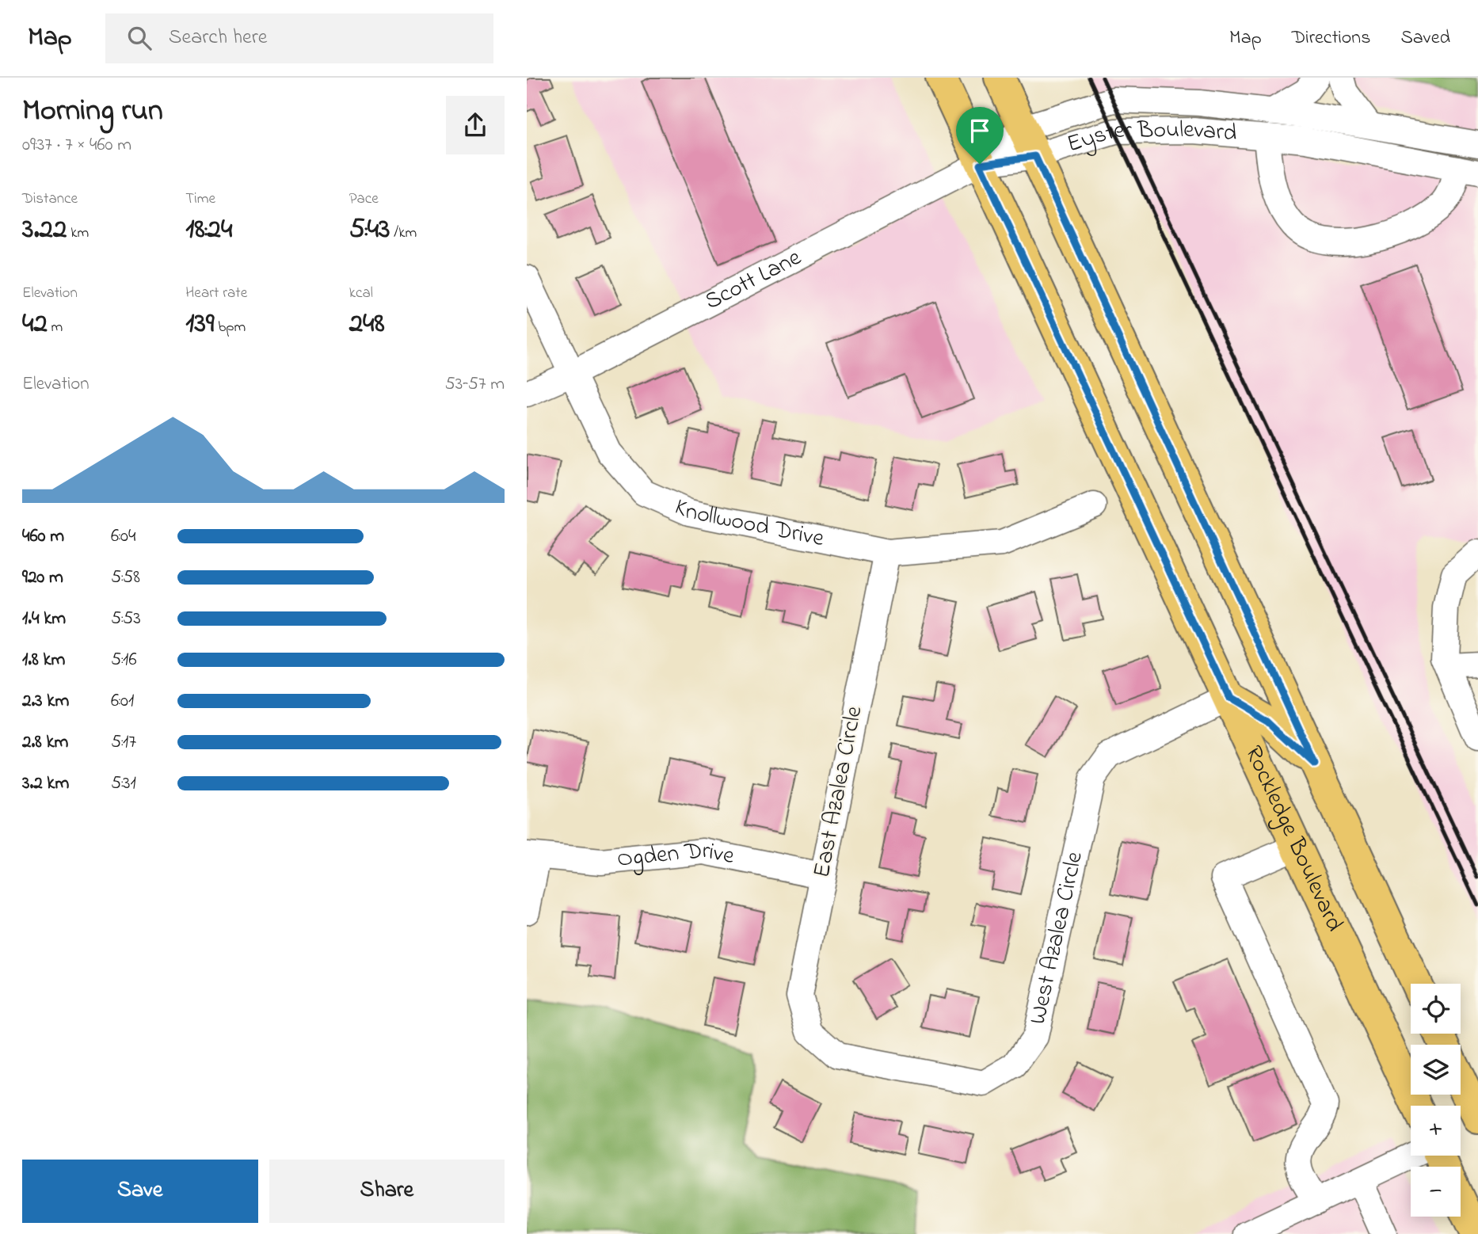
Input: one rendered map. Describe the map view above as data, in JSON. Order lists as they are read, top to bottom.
{
  "streets": {
    "main road": ["Rockledge Boulevard"],
    "street": [
      "Eyster Boulevard",
      "Scott Lane",
      "Knollwood Drive",
      "East Azalea Circle",
      "Ogden Drive",
      "West Azalea Circle"
    ]
  },
  "crossings": [
    ["Eyster Boulevard", "Scott Lane"],
    ["Eyster Boulevard", "Rockledge Boulevard"],
    ["Scott Lane", "Knollwood Drive"],
    ["Scott Lane", "Rockledge Boulevard"],
    ["Knollwood Drive", "East Azalea Circle"],
    ["East Azalea Circle", "Ogden Drive"],
    ["East Azalea Circle", "West Azalea Circle"],
    ["Rockledge Boulevard", "West Azalea Circle"]
  ],
  "page": {
    "header": "Map",
    "search": "Search here",
    "nav": ["Map", "Directions", "Saved"],
    "heading": ["Morning run", "09:37 · 7 × 460 m"],
    "stats": [
      ["Distance", "3.22 km"],
      ["Time", "18:24"],
      ["Pace", "5:43 /km"],
      ["Elevation", "42 m"],
      ["Heart rate", "139 bpm"],
      ["kcal", "248"]
    ],
    "chart": ["Elevation", "53–57 m"],
    "list": [
      {
        "name": "460 m",
        "note": "6:04"
      },
      {
        "name": "920 m",
        "note": "5:58"
      },
      {
        "name": "1.4 km",
        "note": "5:53"
      },
      {
        "name": "1.8 km",
        "note": "5:16"
      },
      {
        "name": "2.3 km",
        "note": "6:01"
      },
      {
        "name": "2.8 km",
        "note": "5:17"
      },
      {
        "name": "3.2 km",
        "note": "5:31"
      }
    ],
    "map_buttons": ["+", "−"],
    "buttons": ["Save", "Share"]
  }
}
